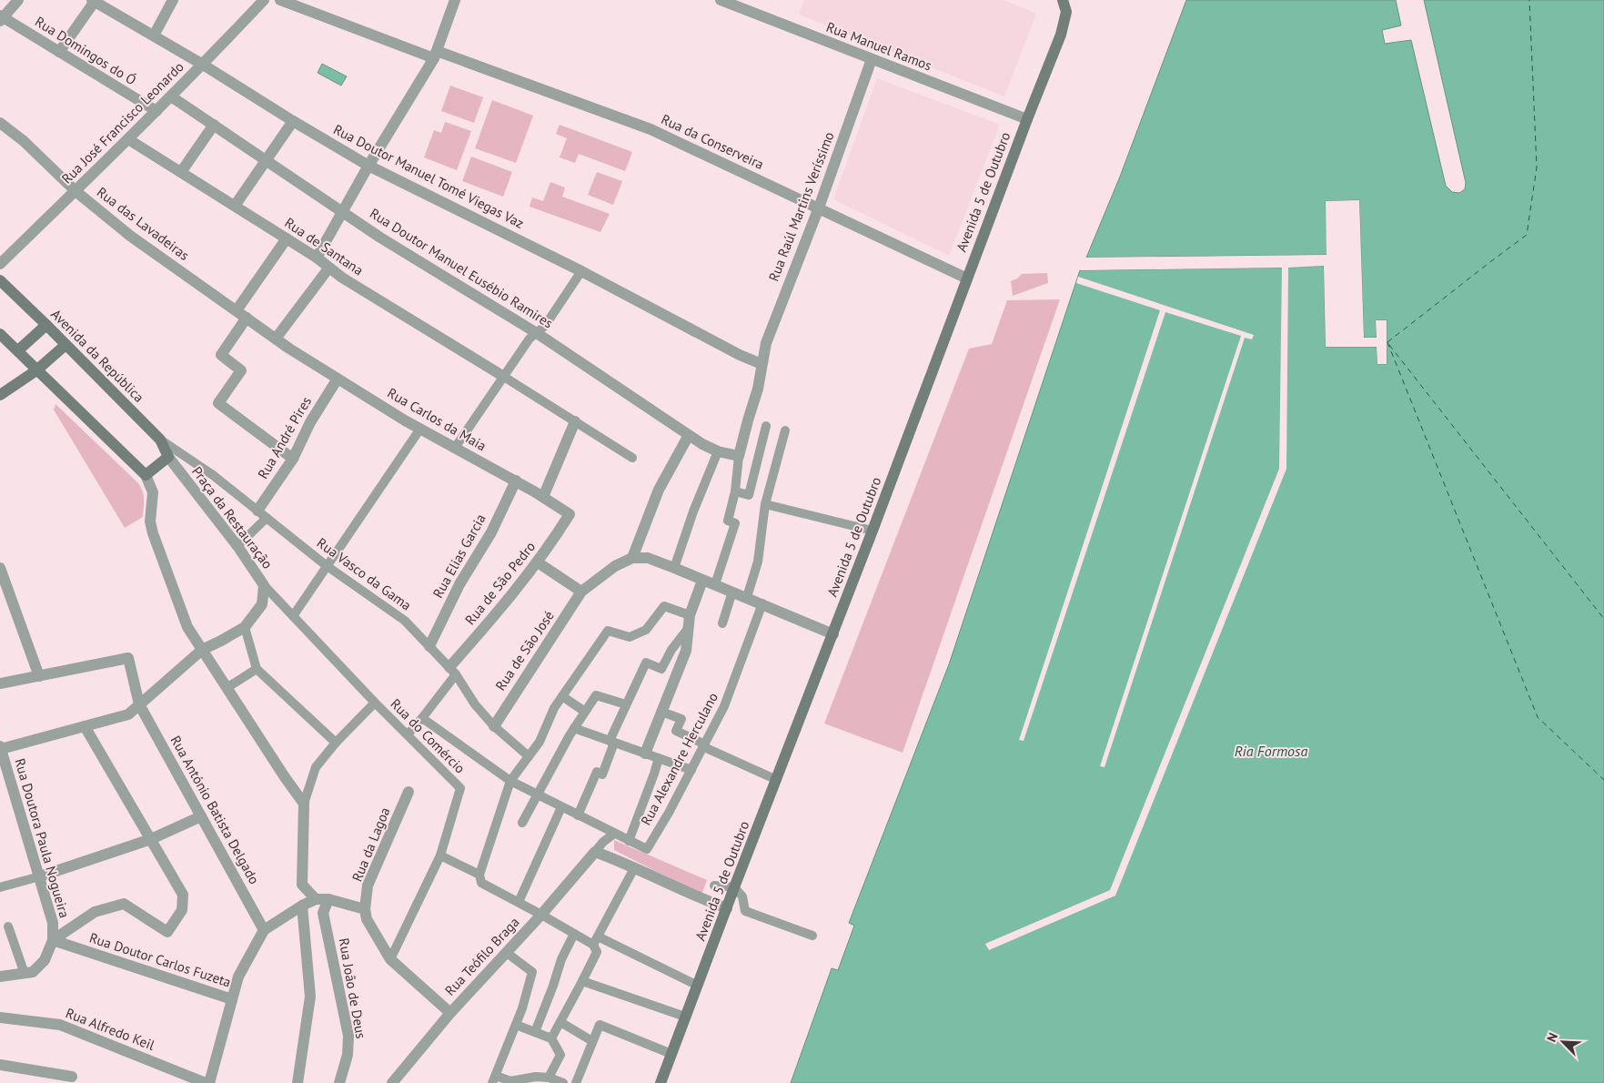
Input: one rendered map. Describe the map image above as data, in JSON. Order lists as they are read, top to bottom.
{
  "streets": {
    "main road": ["Avenida 5 de Outubro", "Avenida da República"],
    "street": [
      "Rua Manuel Ramos",
      "Rua Domingos do Ó",
      "Rua José Francisco Leonardo",
      "Rua da Conserveira",
      "Rua Doutor Manuel Tomé Viegas Vaz",
      "Rua Raúl Martins Veríssimo",
      "Rua das Lavadeiras",
      "Rua de Santana",
      "Rua Doutor Manuel Eusébio Ramires",
      "Rua Carlos da Maia",
      "Rua André Pires",
      "Praça da Restauração",
      "Rua Elias Garcia",
      "Rua Vasco da Gama",
      "Rua de São Pedro",
      "Rua de São José",
      "Rua do Comércio",
      "Rua Alexandre Herculano",
      "Rua António Batista Delgado",
      "Rua Doutora Paula Nogueira",
      "Rua da Lagoa",
      "Rua Teófilo Braga",
      "Rua Doutor Carlos Fuzeta",
      "Rua João de Deus",
      "Rua Alfredo Keil"
    ]
  },
  "crossings": [
    ["Rua Manuel Ramos", "Avenida 5 de Outubro"],
    ["Rua Manuel Ramos", "Rua Raúl Martins Veríssimo"],
    ["Rua Domingos do Ó", "Rua José Francisco Leonardo"],
    ["Rua José Francisco Leonardo", "Rua Doutor Manuel Tomé Viegas Vaz"],
    ["Rua José Francisco Leonardo", "Rua das Lavadeiras"],
    ["Rua José Francisco Leonardo", "Rua de Santana"],
    ["Rua José Francisco Leonardo", "Rua Doutor Manuel Eusébio Ramires"],
    ["Rua da Conserveira", "Avenida 5 de Outubro"],
    ["Rua da Conserveira", "Rua Raúl Martins Veríssimo"],
    ["Rua Doutor Manuel Tomé Viegas Vaz", "Rua Raúl Martins Veríssimo"],
    ["Rua Raúl Martins Veríssimo", "Rua Doutor Manuel Eusébio Ramires"],
    ["Rua das Lavadeiras", "Rua Carlos da Maia"],
    ["Avenida da República", "Praça da Restauração"],
    ["Avenida da República", "Rua Vasco da Gama"],
    ["Rua Carlos da Maia", "Rua André Pires"],
    ["Rua Carlos da Maia", "Rua Elias Garcia"],
    ["Rua Carlos da Maia", "Rua de São Pedro"],
    ["Rua André Pires", "Rua Vasco da Gama"],
    ["Praça da Restauração", "Rua do Comércio"],
    ["Praça da Restauração", "Rua António Batista Delgado"],
    ["Praça da Restauração", "Rua Doutora Paula Nogueira"],
    ["Rua Elias Garcia", "Rua Vasco da Gama"],
    ["Rua Vasco da Gama", "Rua de São Pedro"],
    ["Rua Vasco da Gama", "Rua de São José"],
    ["Rua Doutora Paula Nogueira", "Rua Doutor Carlos Fuzeta"]
  ],
  "water": ["Ria Formosa"],
  "north": "top left"
}
